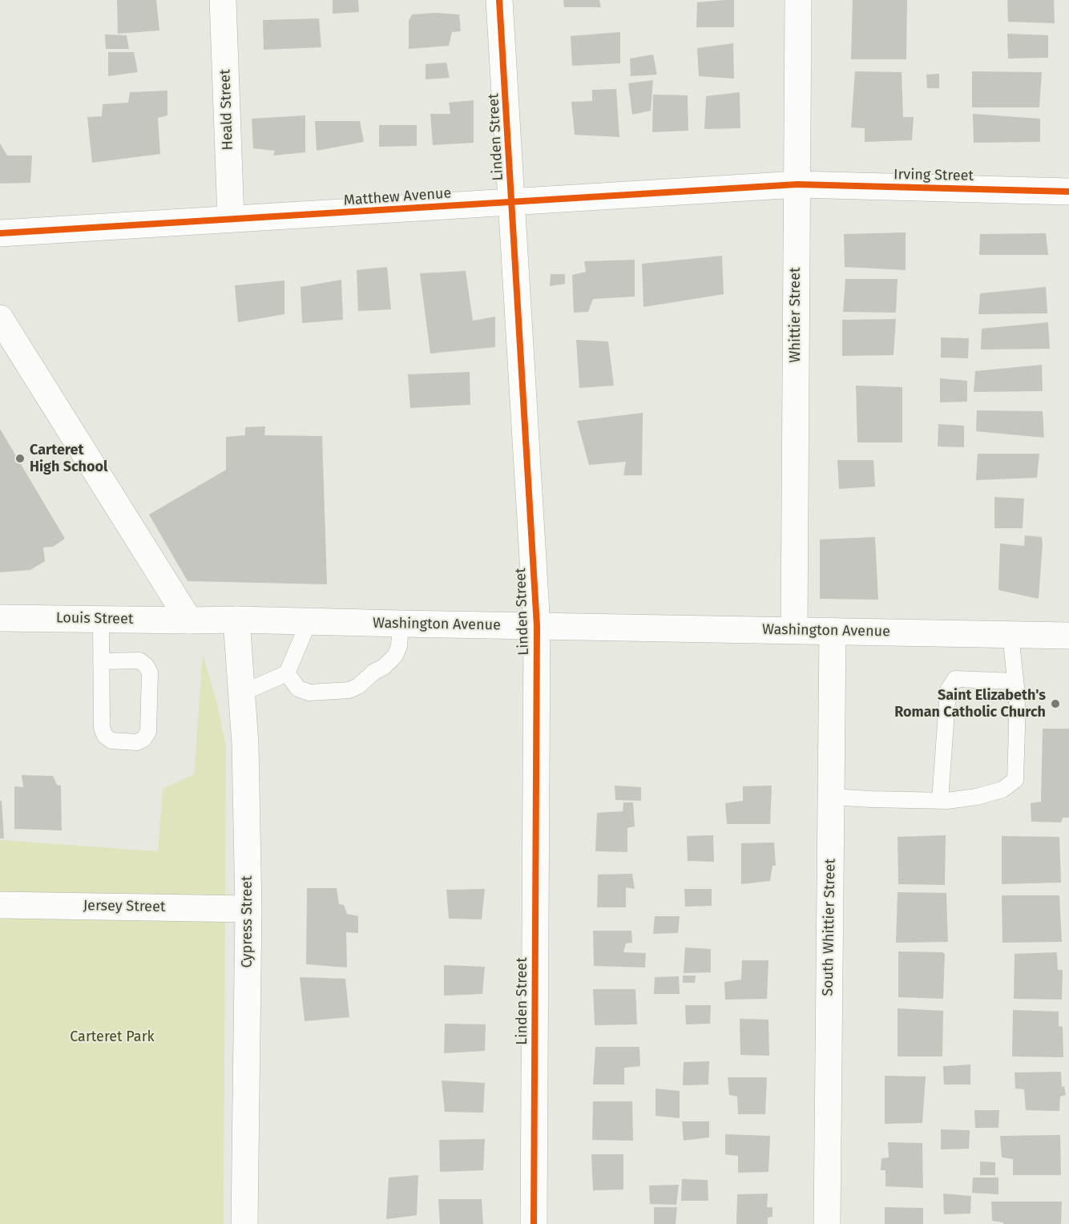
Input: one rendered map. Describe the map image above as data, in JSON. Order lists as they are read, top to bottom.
{
  "streets": {
    "street": [
      "Heald Street",
      "Linden Street",
      "Irving Street",
      "Matthew Avenue",
      "Whittier Street",
      "Louis Street",
      "Washington Avenue",
      "Jersey Street",
      "Cypress Street",
      "South Whittier Street"
    ]
  },
  "crossings": [
    ["Heald Street", "Matthew Avenue"],
    ["Linden Street", "Matthew Avenue"],
    ["Linden Street", "Washington Avenue"],
    ["Irving Street", "Matthew Avenue"],
    ["Irving Street", "Whittier Street"],
    ["Matthew Avenue", "Whittier Street"],
    ["Whittier Street", "Washington Avenue"],
    ["Louis Street", "Washington Avenue"],
    ["Washington Avenue", "Cypress Street"],
    ["Washington Avenue", "South Whittier Street"],
    ["Jersey Street", "Cypress Street"]
  ],
  "parks": ["Carteret Park"],
  "places": ["Carteret High School", "Saint Elizabeth's Roman Catholic Church"]
}
